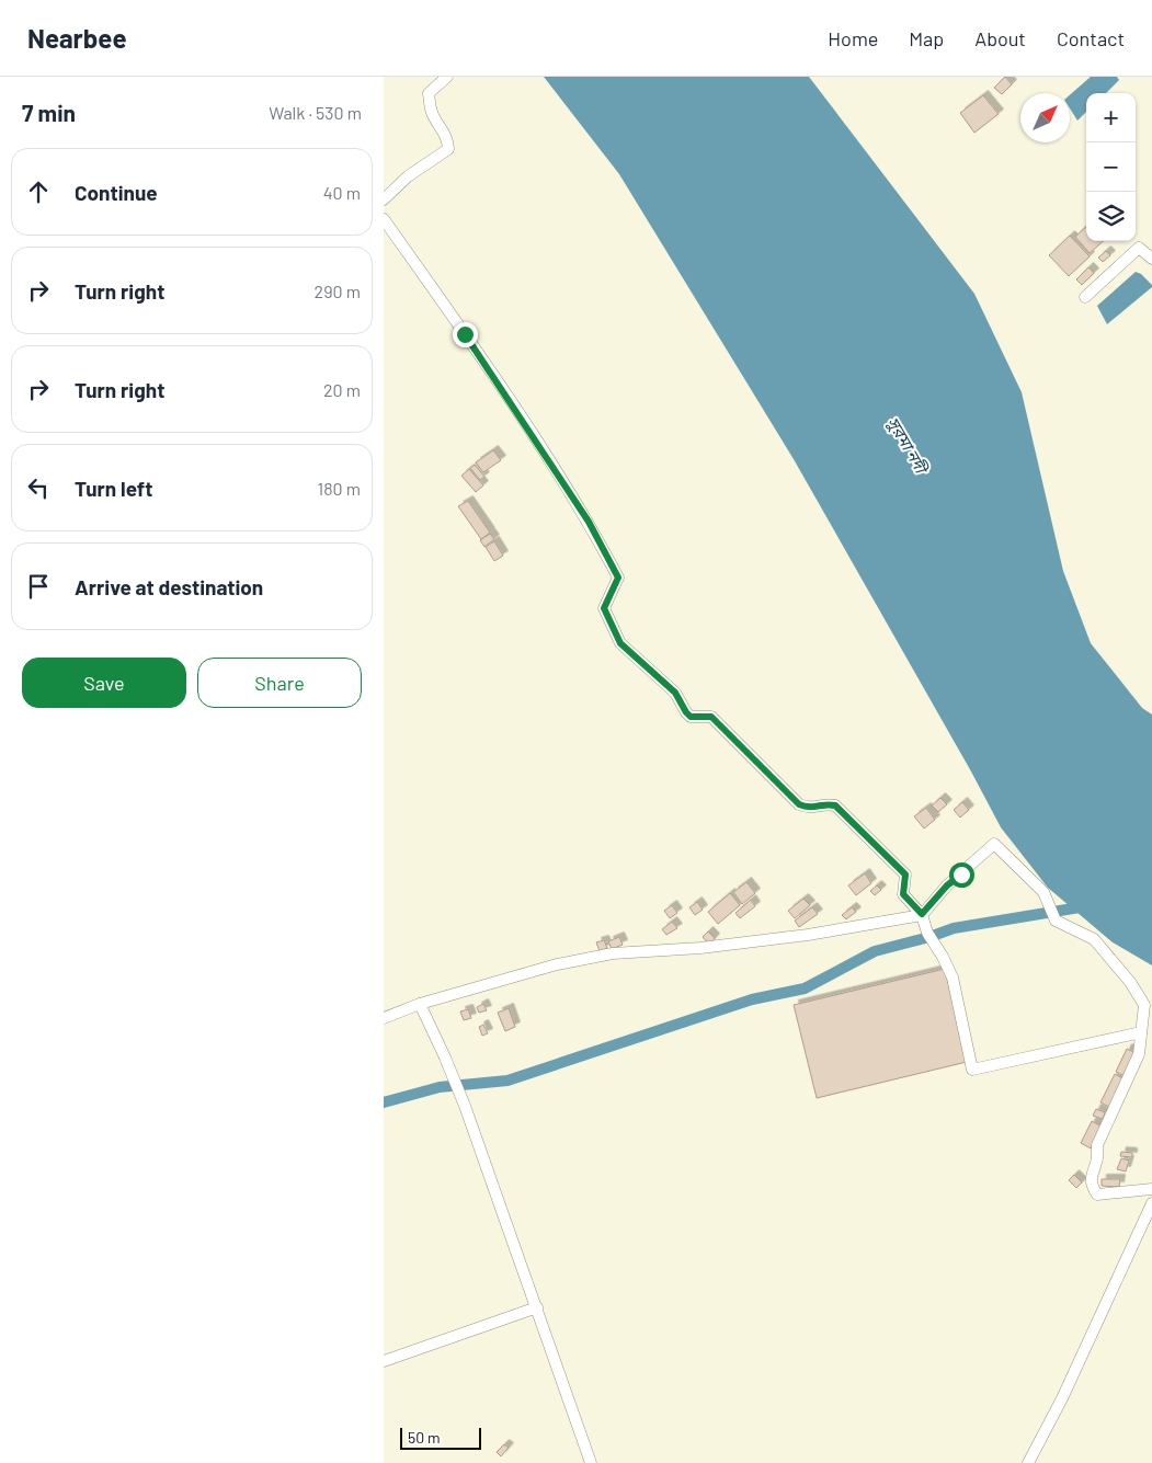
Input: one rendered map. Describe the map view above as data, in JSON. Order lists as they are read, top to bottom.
{
  "water": ["সুরমা নদী"],
  "scale_bar": "50 m",
  "north": "top right",
  "page": {
    "header": "Nearbee",
    "nav": [
      "Home",
      "Map",
      "About",
      "Contact"
    ],
    "heading": ["7 min", "Walk · 530 m"],
    "map_buttons": ["+", "−"],
    "list": [
      ["Continue", "40 m"],
      ["Turn right", "290 m"],
      ["Turn right", "20 m"],
      ["Turn left", "180 m"],
      "Arrive at destination"
    ],
    "buttons": ["Save", "Share"],
    "scale": "50 m"
  }
}
